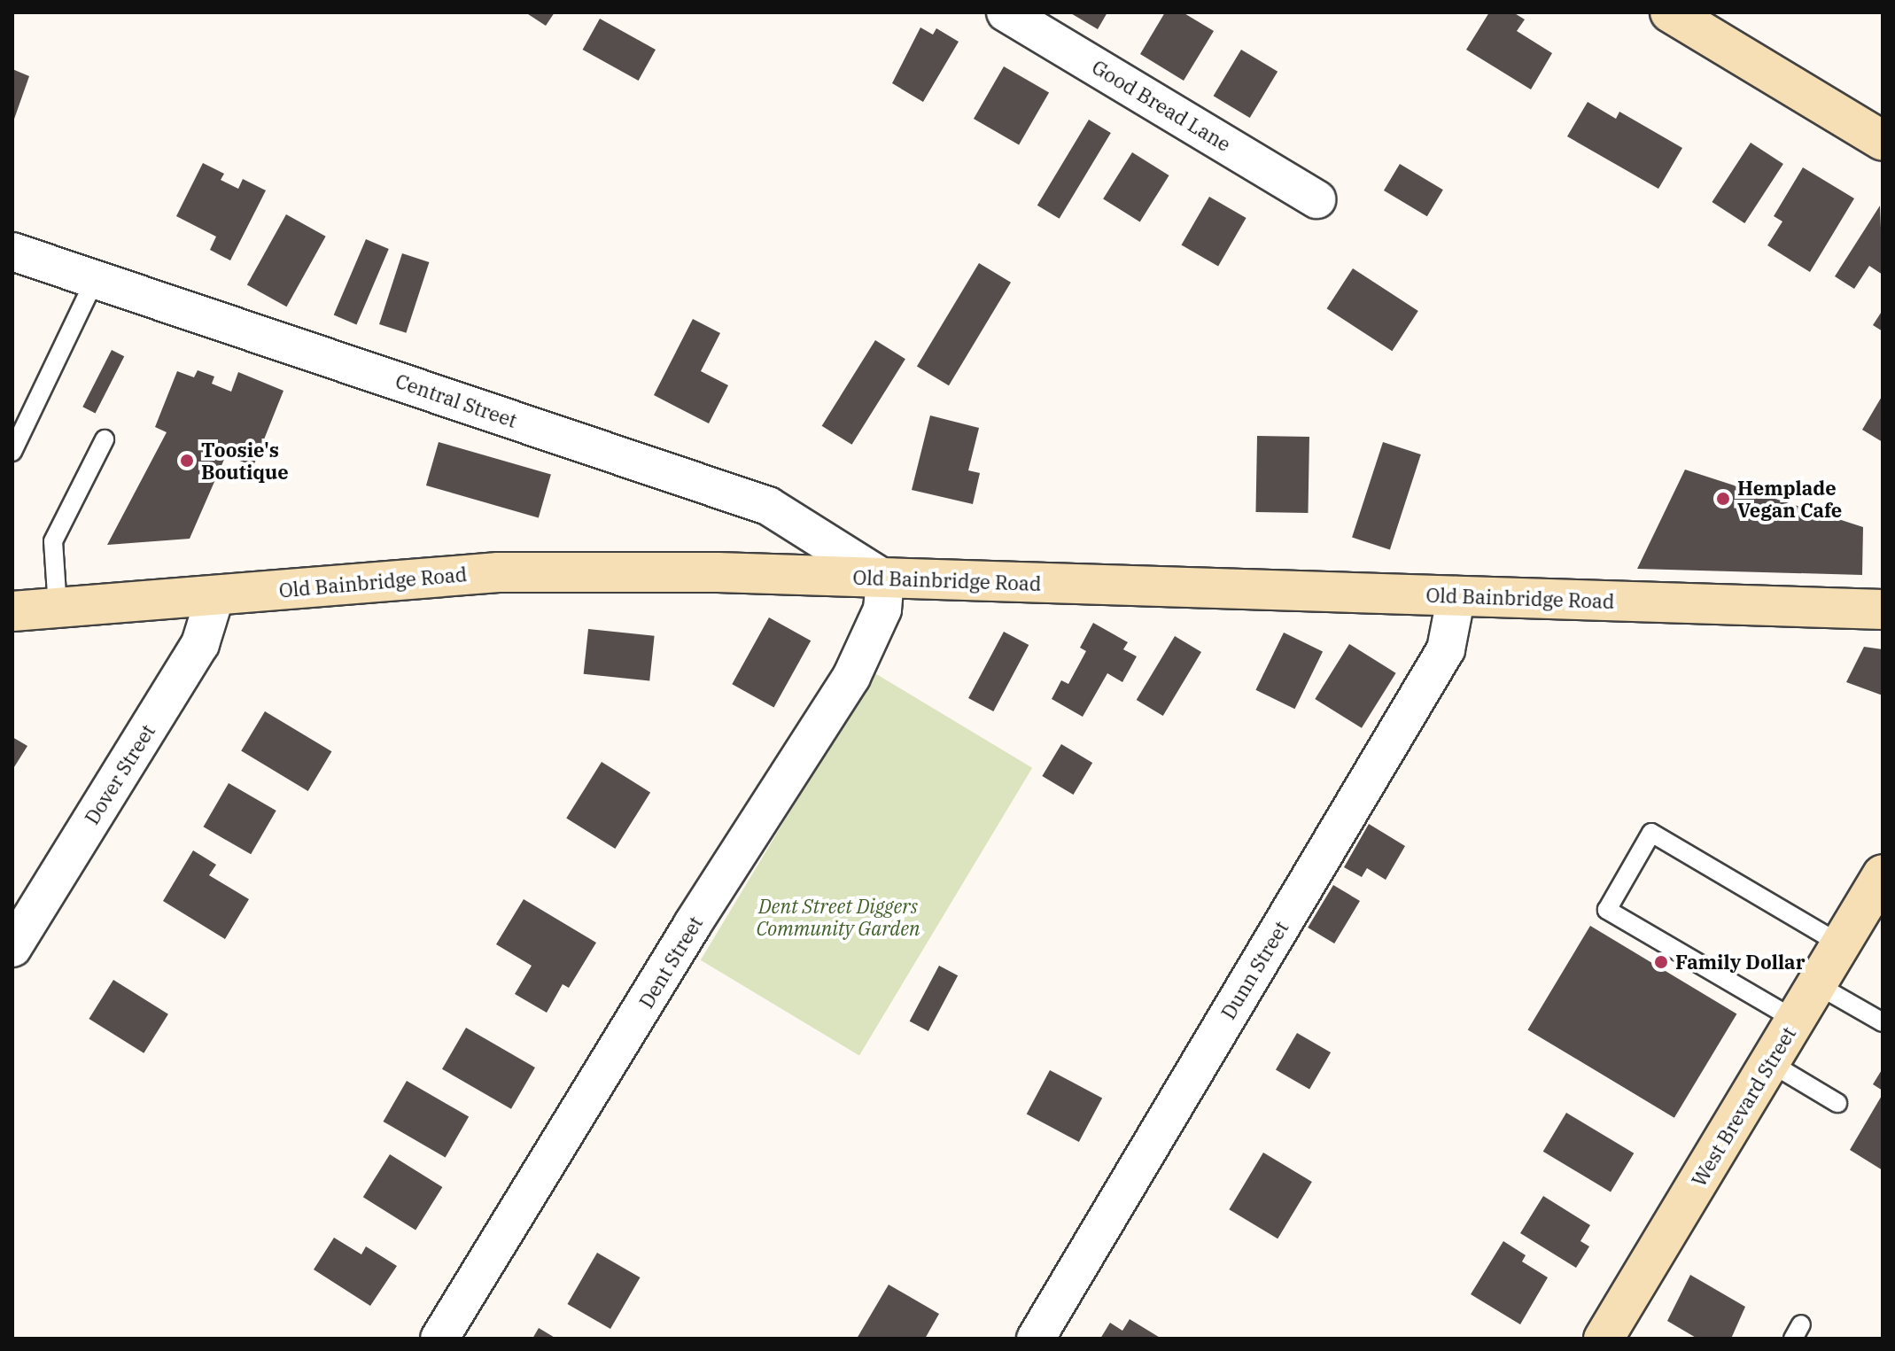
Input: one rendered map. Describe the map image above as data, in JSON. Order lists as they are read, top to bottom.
{
  "streets": {
    "main road": ["Old Bainbridge Road", "West Brevard Street"],
    "street": [
      "Good Bread Lane",
      "Central Street",
      "Dover Street",
      "Dent Street",
      "Dunn Street"
    ]
  },
  "crossings": [
    ["Central Street", "Old Bainbridge Road"],
    ["Central Street", "Dent Street"],
    ["Old Bainbridge Road", "Dover Street"],
    ["Old Bainbridge Road", "Dent Street"],
    ["Old Bainbridge Road", "Dunn Street"]
  ],
  "parks": ["Dent Street Diggers Community Garden"],
  "places": ["Toosie's Boutique", "Hemplade Vegan Cafe", "Family Dollar"]
}
